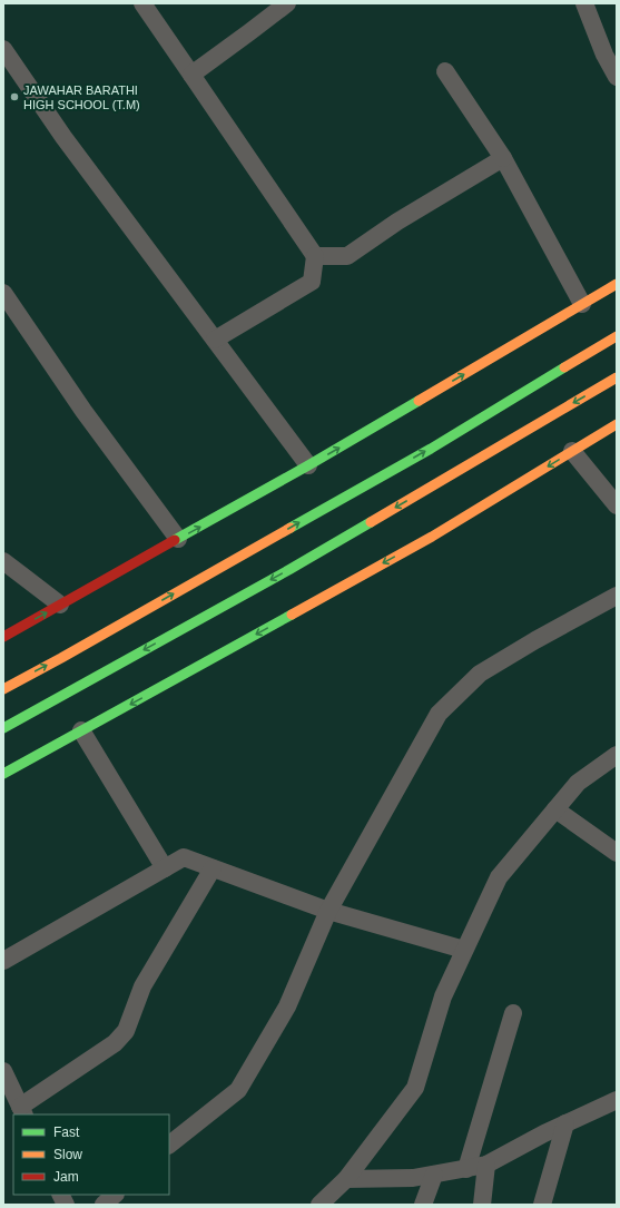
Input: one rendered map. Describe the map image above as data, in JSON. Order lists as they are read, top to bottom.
{
  "places": ["JAWAHAR BARATHI HIGH SCHOOL (T.M)"],
  "legend": ["Fast", "Slow", "Jam"]
}
